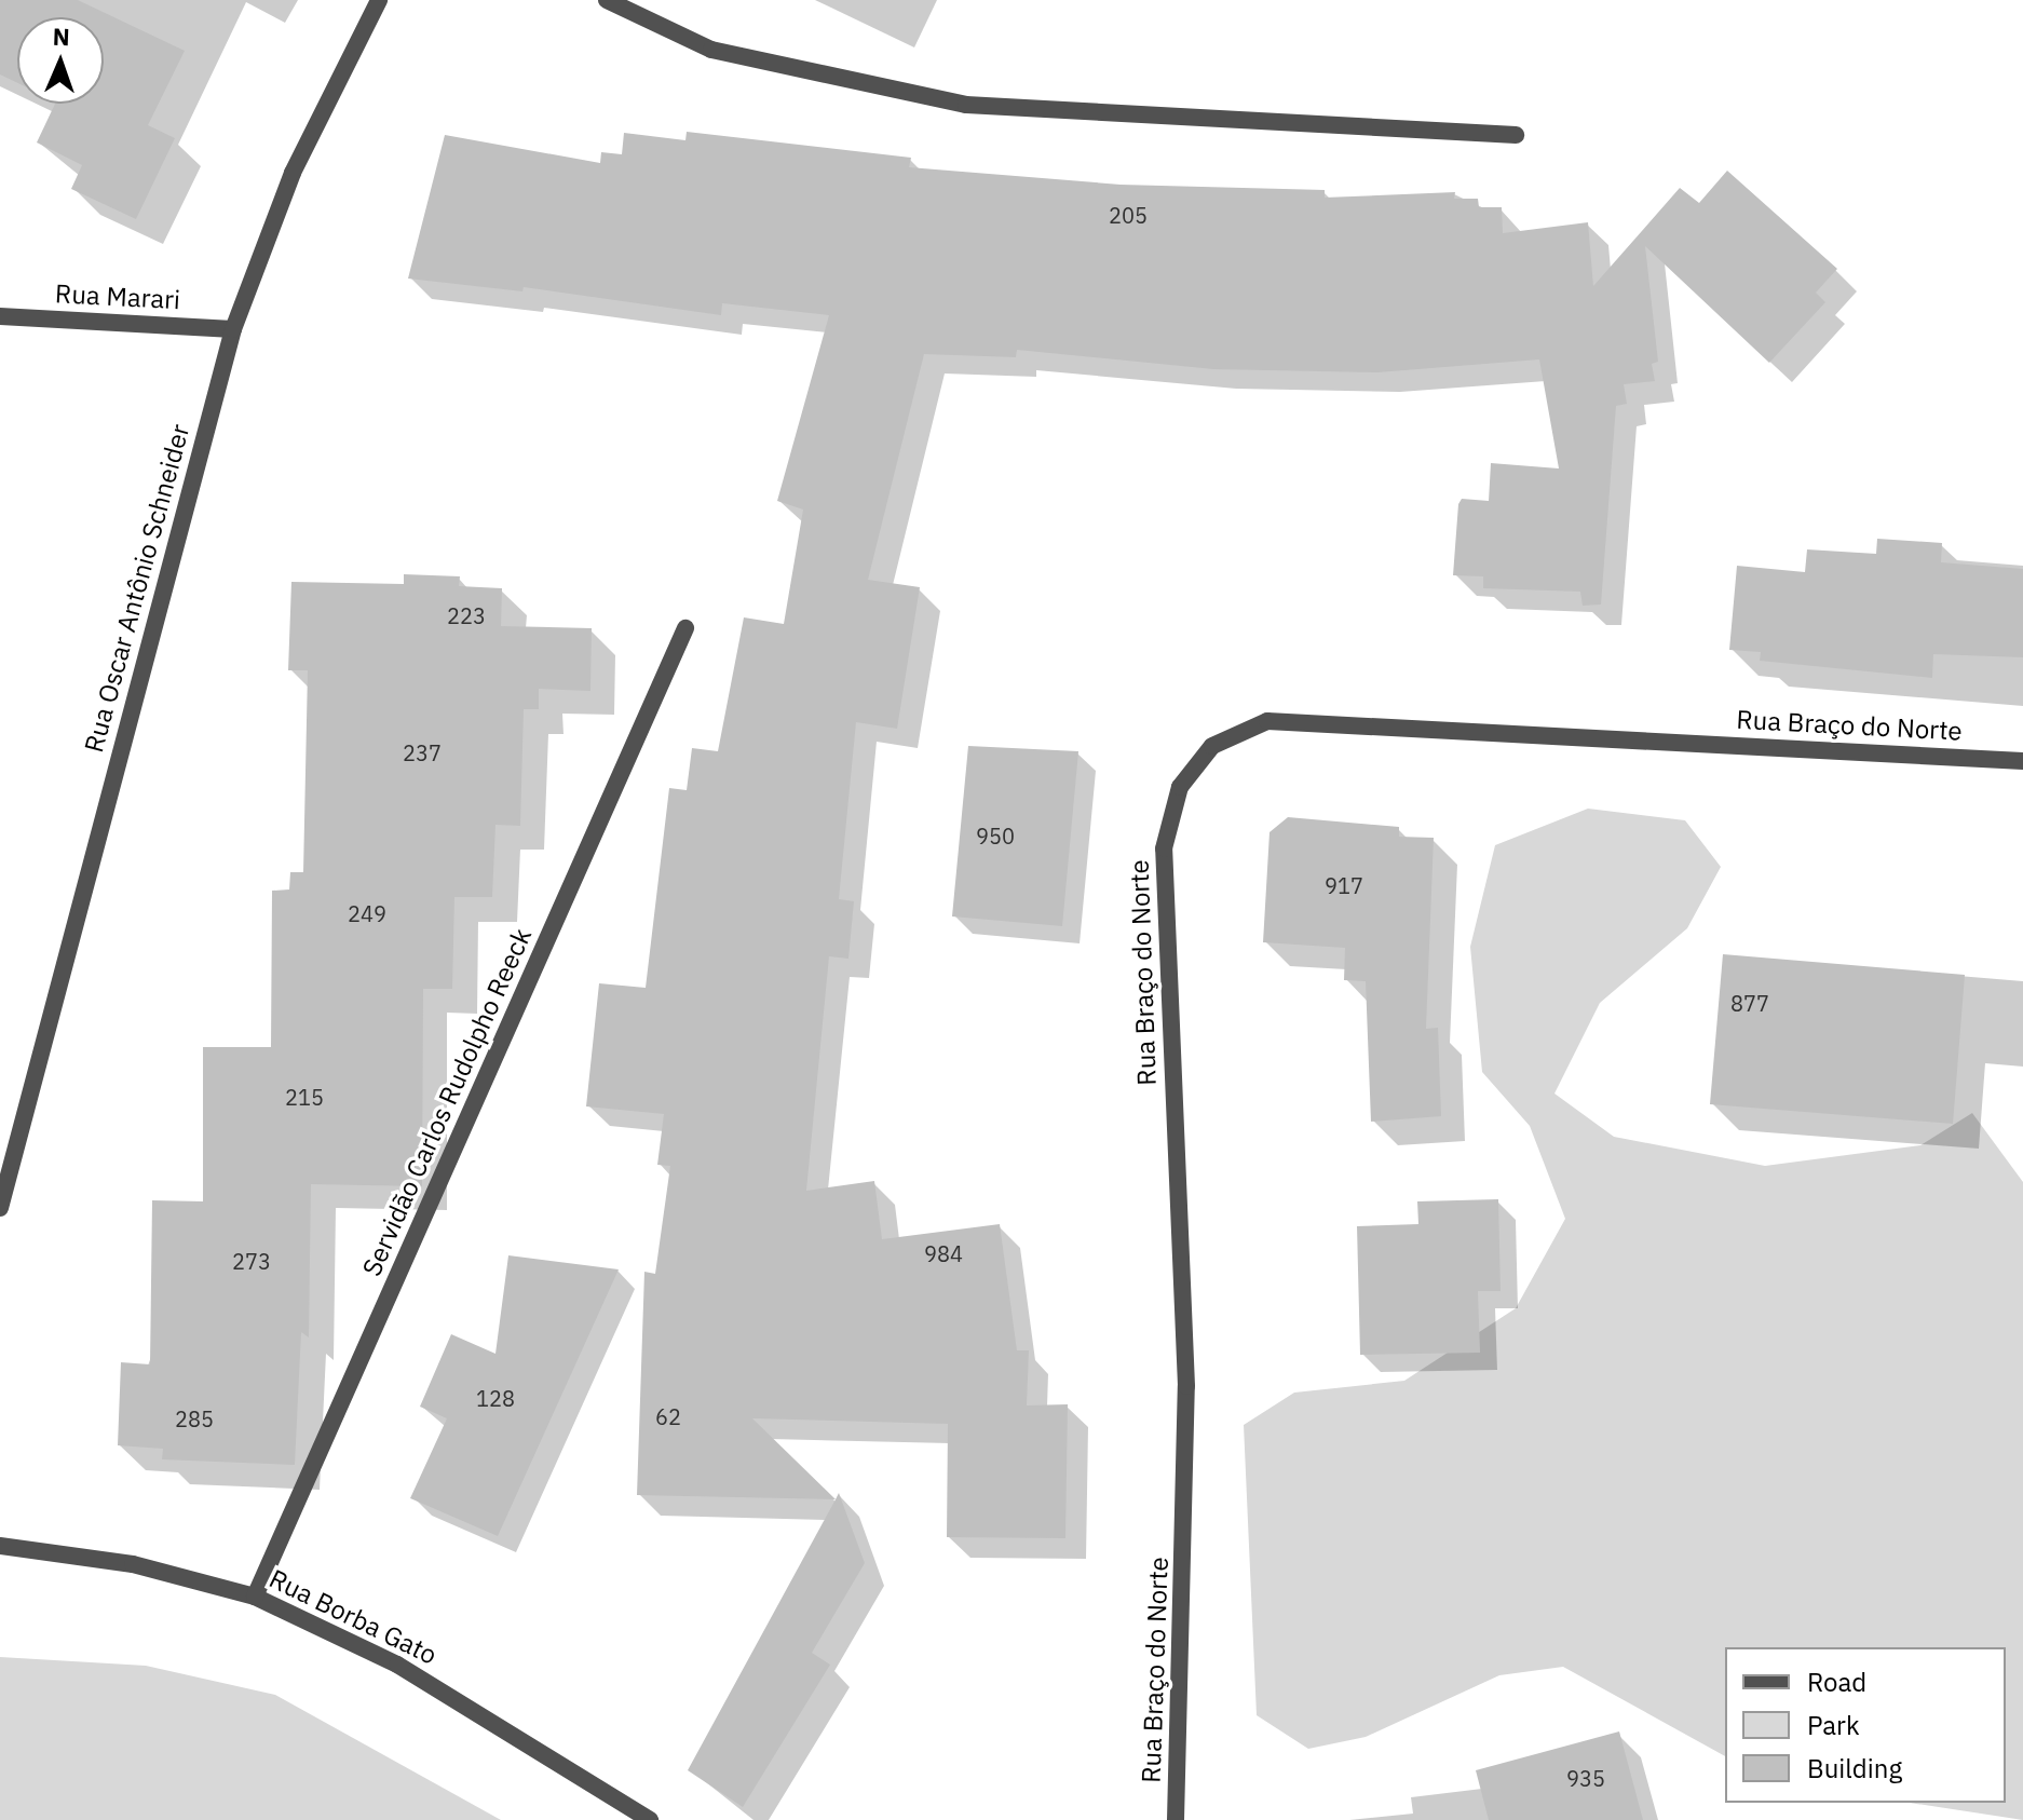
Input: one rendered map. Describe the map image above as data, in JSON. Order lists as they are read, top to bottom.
{
  "streets": {
    "street": [
      "Rua Marari",
      "Rua Oscar Antônio Schneider",
      "Rua Braço do Norte",
      "Servidão Carlos Rudolpho Reeck",
      "Rua Borba Gato"
    ]
  },
  "crossings": [
    ["Rua Marari", "Rua Oscar Antônio Schneider"],
    ["Servidão Carlos Rudolpho Reeck", "Rua Borba Gato"]
  ],
  "house_numbers": [
    "205",
    "223",
    "237",
    "950",
    "917",
    "249",
    "877",
    "215",
    "984",
    "273",
    "128",
    "62",
    "285",
    "935"
  ],
  "legend": ["Road", "Park", "Building"],
  "north": "top"
}
